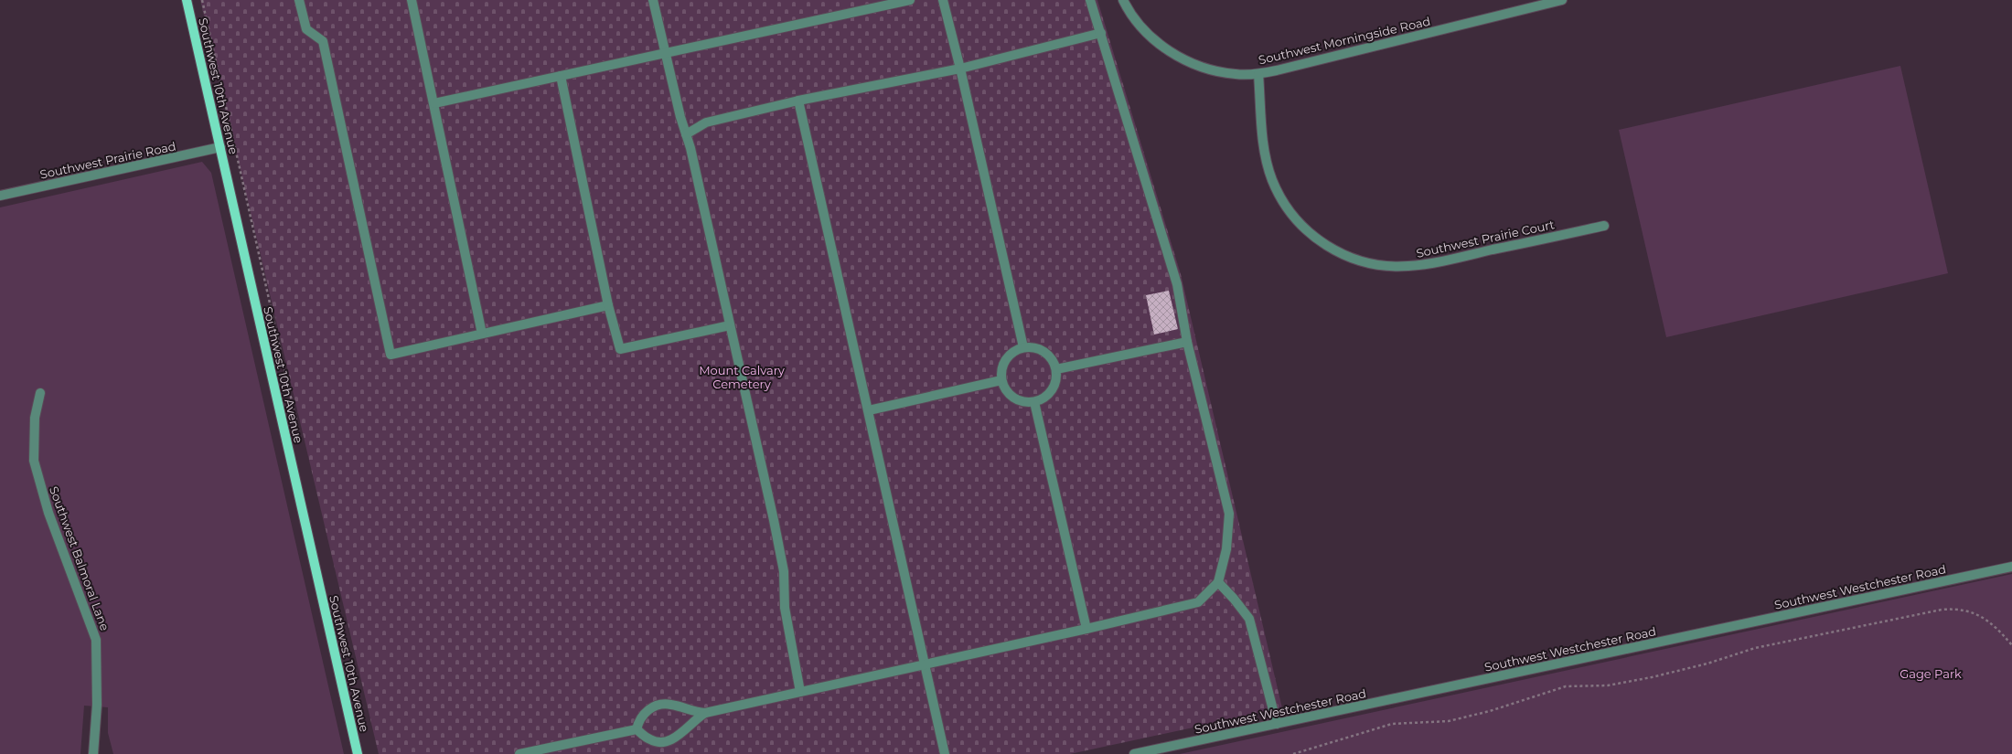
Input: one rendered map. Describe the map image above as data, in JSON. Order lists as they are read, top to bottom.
{
  "streets": {
    "main road": ["Southwest 10th Avenue"],
    "street": [
      "Southwest Morningside Road",
      "Southwest Prairie Road",
      "Southwest Prairie Court",
      "Southwest Balmoral Lane",
      "Southwest Westchester Road"
    ]
  },
  "crossings": [
    ["Southwest Morningside Road", "Southwest Prairie Court"],
    ["Southwest 10th Avenue", "Southwest Prairie Road"]
  ],
  "parks": ["Mount Calvary Cemetery", "Gage Park"]
}
